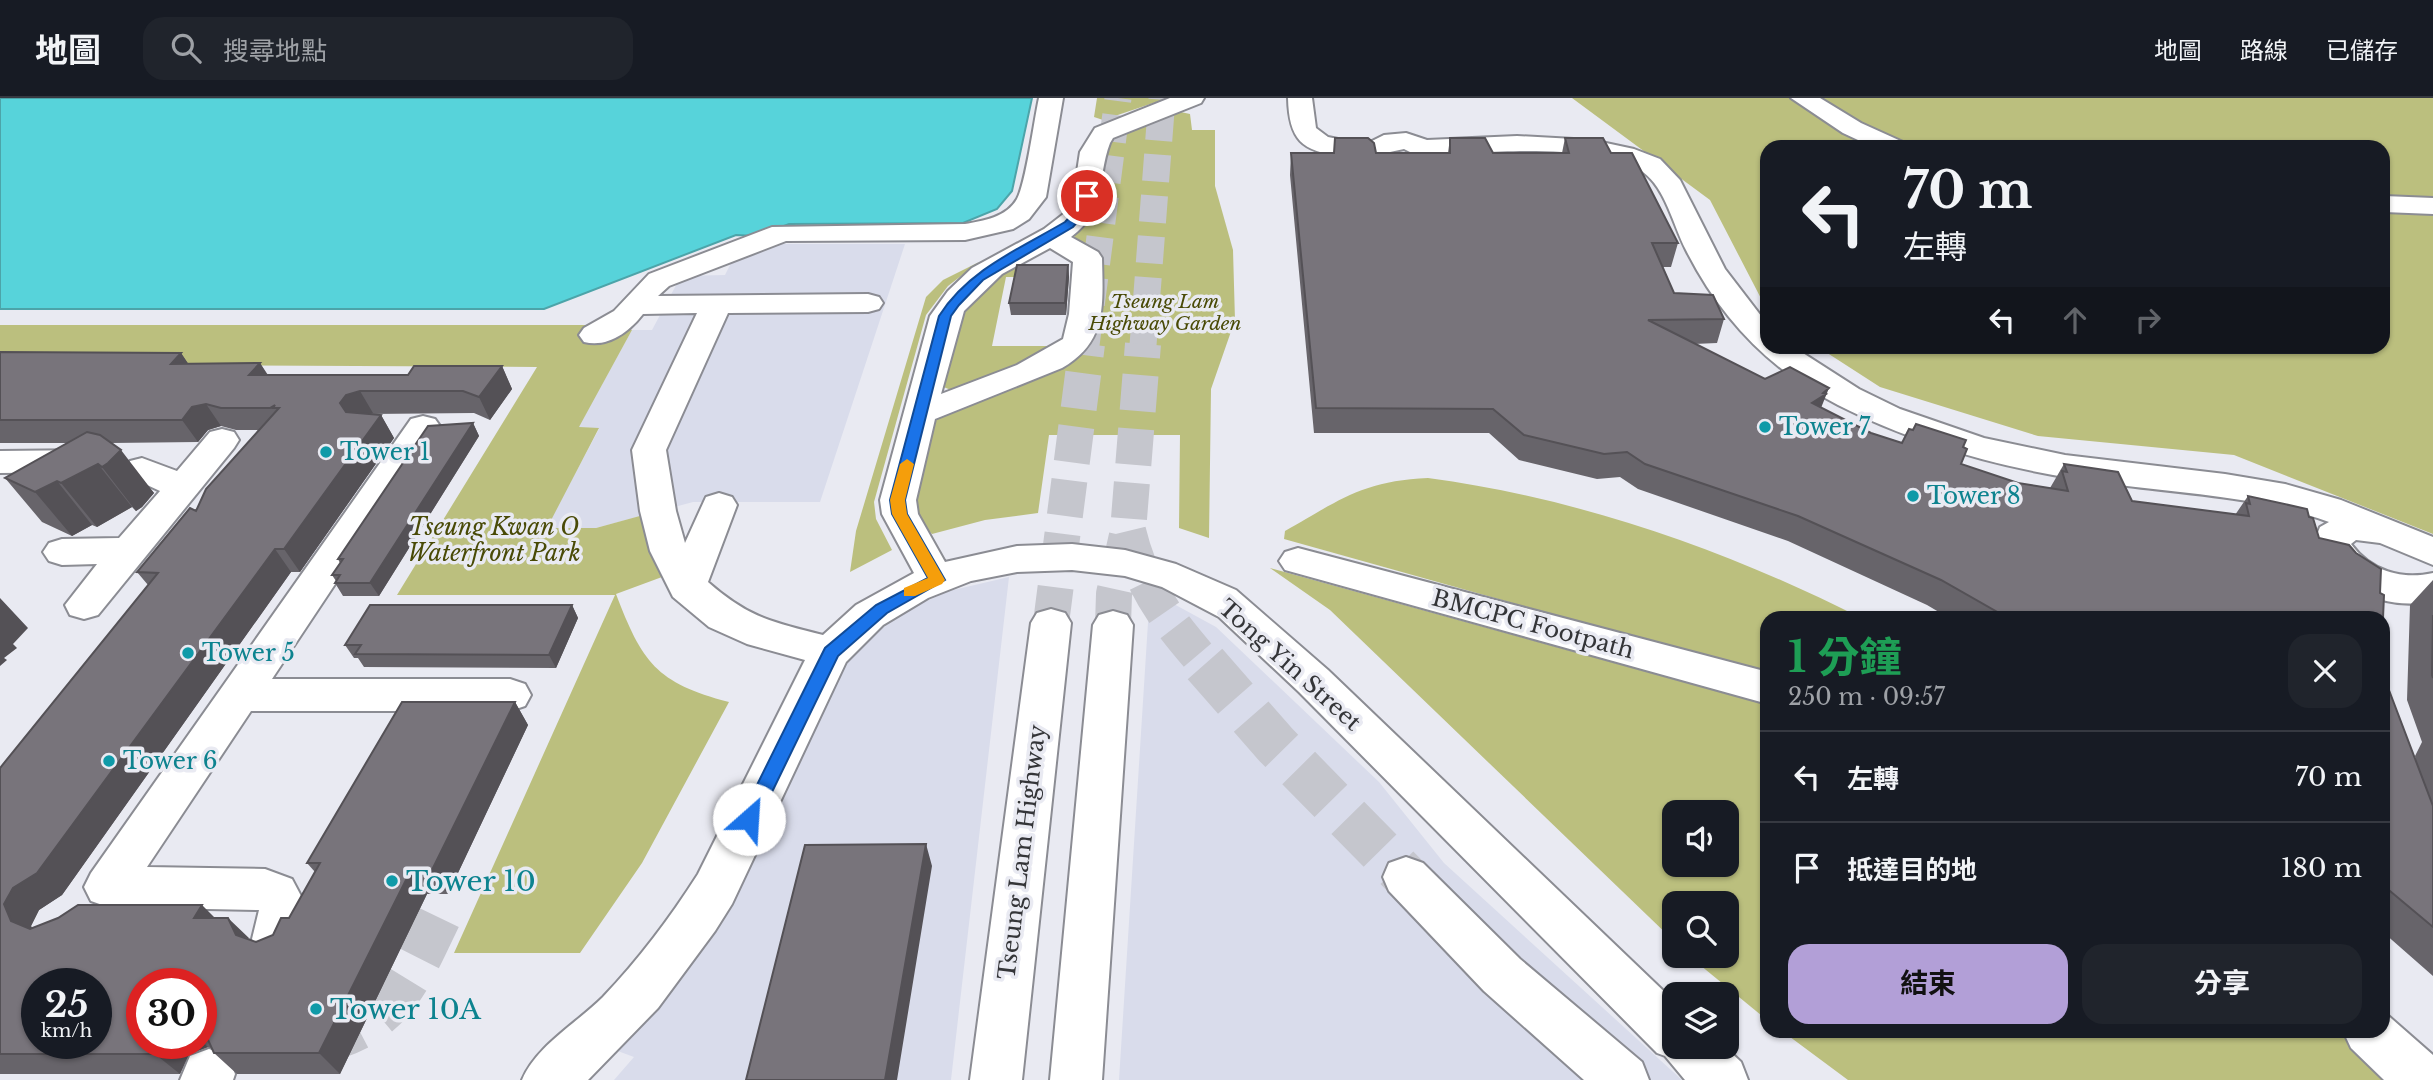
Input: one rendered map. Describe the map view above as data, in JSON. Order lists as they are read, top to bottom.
{
  "streets": {
    "street": ["BMCPC Footpath", "Tong Yin Street", "Tseung Lam Highway"]
  },
  "parks": ["Tseung Lam Highway Garden", "Tseung Kwan O Waterfront Park"],
  "places": [
    "Tower 7",
    "Tower 1",
    "Tower 8",
    "Tower 5",
    "Tower 6",
    "Tower 10",
    "Tower 10A"
  ],
  "page": {
    "header": "地圖",
    "search": "搜尋地點",
    "nav": ["地圖", "路線", "已儲存"],
    "turn": ["70 m", "左轉"],
    "heading": ["1 分鐘", "250 m · 09:57"],
    "list": [
      {
        "name": "左轉",
        "value": "70 m"
      },
      {
        "name": "抵達目的地",
        "value": "180 m"
      }
    ],
    "buttons": ["結束", "分享"],
    "speed": "25 km/h",
    "limit": "30"
  }
}
